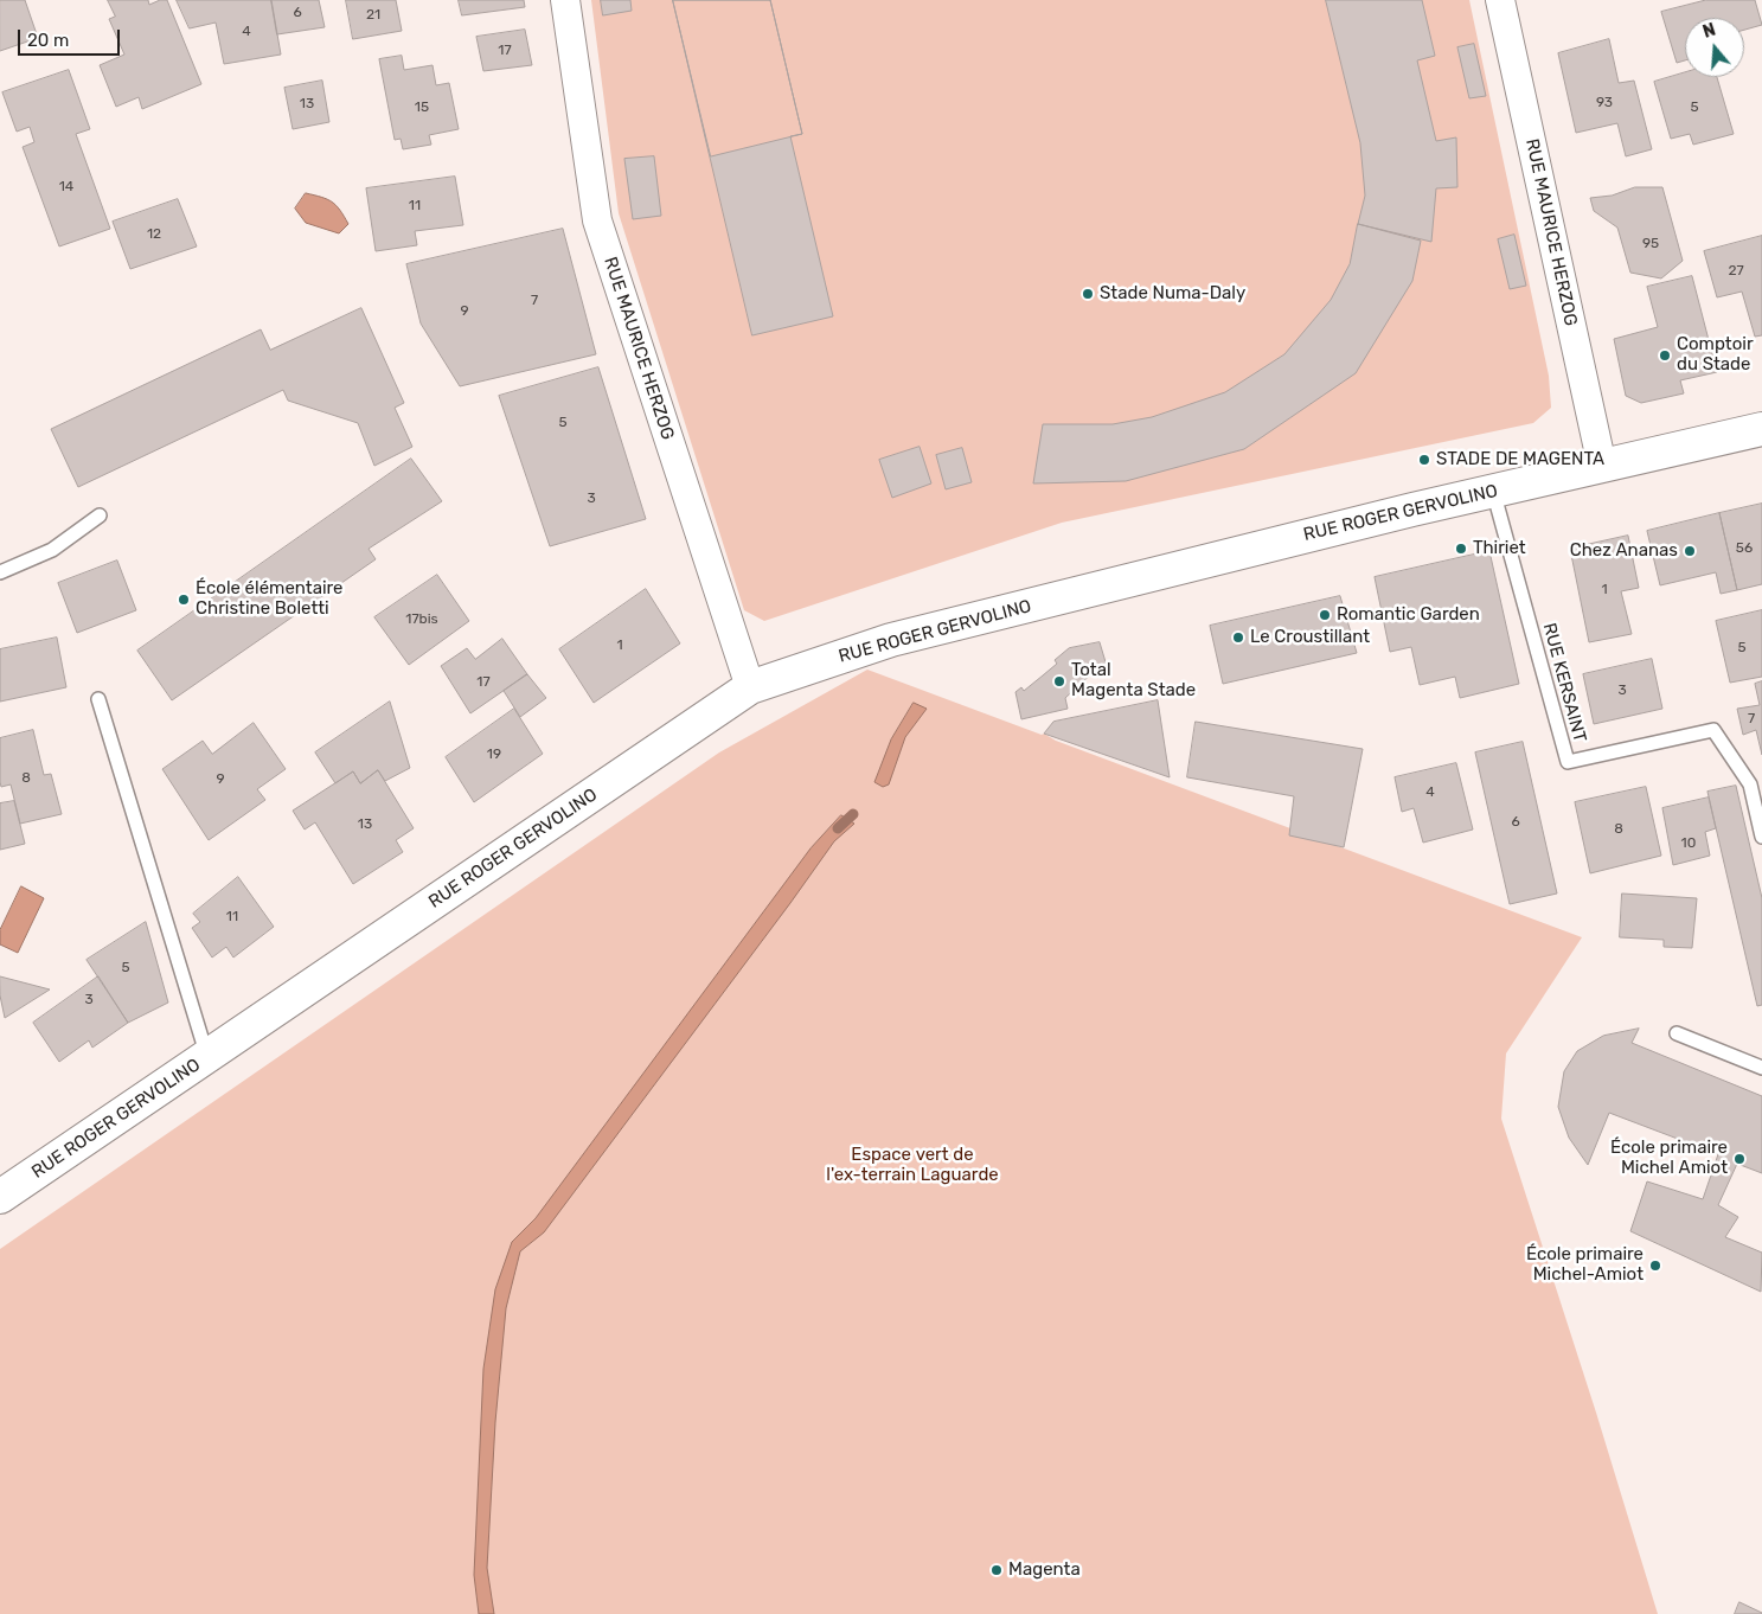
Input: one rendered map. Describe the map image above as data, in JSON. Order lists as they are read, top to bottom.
{
  "streets": {
    "main road": ["RUE ROGER GERVOLINO"],
    "street": ["RUE MAURICE HERZOG"],
    "lane": ["RUE KERSAINT"]
  },
  "crossings": [
    ["RUE MAURICE HERZOG", "RUE ROGER GERVOLINO"],
    ["RUE ROGER GERVOLINO", "RUE KERSAINT"]
  ],
  "parks": ["Espace vert de l'ex-terrain Laguarde"],
  "places": [
    "Stade Numa-Daly",
    "Comptoir du Stade",
    "STADE DE MAGENTA",
    "Thiriet",
    "Chez Ananas",
    "École élémentaire Christine Boletti",
    "Romantic Garden",
    "Le Croustillant",
    "Total Magenta Stade",
    "École primaire Michel Amiot",
    "École primaire Michel-Amiot",
    "Magenta"
  ],
  "house_numbers": [
    "6",
    "21",
    "4",
    "17",
    "93",
    "13",
    "15",
    "5",
    "14",
    "11",
    "12",
    "95",
    "27",
    "7",
    "9",
    "5",
    "3",
    "56",
    "1",
    "17bis",
    "1",
    "5",
    "17",
    "3",
    "7",
    "19",
    "8",
    "9",
    "4",
    "6",
    "13",
    "8",
    "10",
    "11",
    "5",
    "3"
  ],
  "scale_bar": "20 m",
  "north": "top"
}
